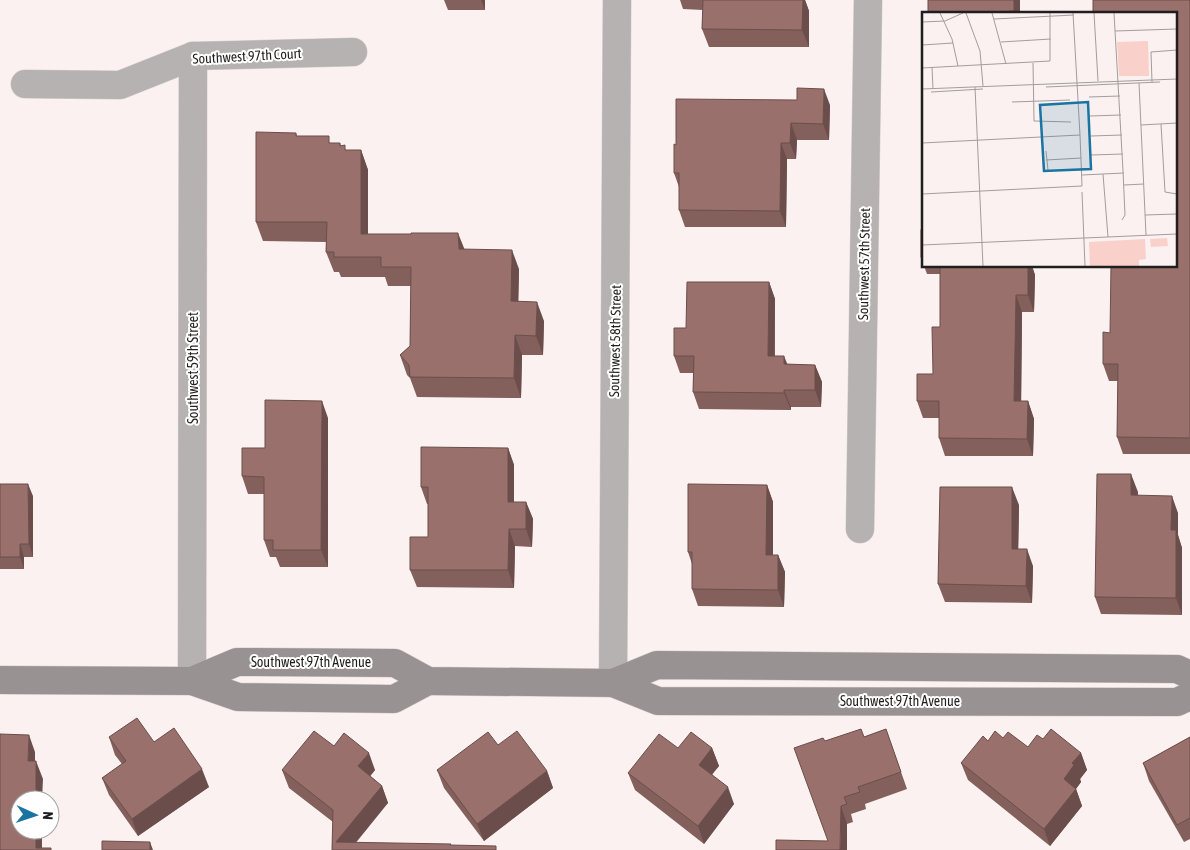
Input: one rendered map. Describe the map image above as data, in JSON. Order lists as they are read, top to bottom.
{
  "streets": {
    "street": [
      "Southwest 97th Court",
      "Southwest 57th Street",
      "Southwest 58th Street",
      "Southwest 59th Street",
      "Southwest 97th Avenue"
    ]
  },
  "crossings": [
    ["Southwest 97th Court", "Southwest 59th Street"],
    ["Southwest 58th Street", "Southwest 97th Avenue"],
    ["Southwest 59th Street", "Southwest 97th Avenue"]
  ],
  "north": "right"
}
